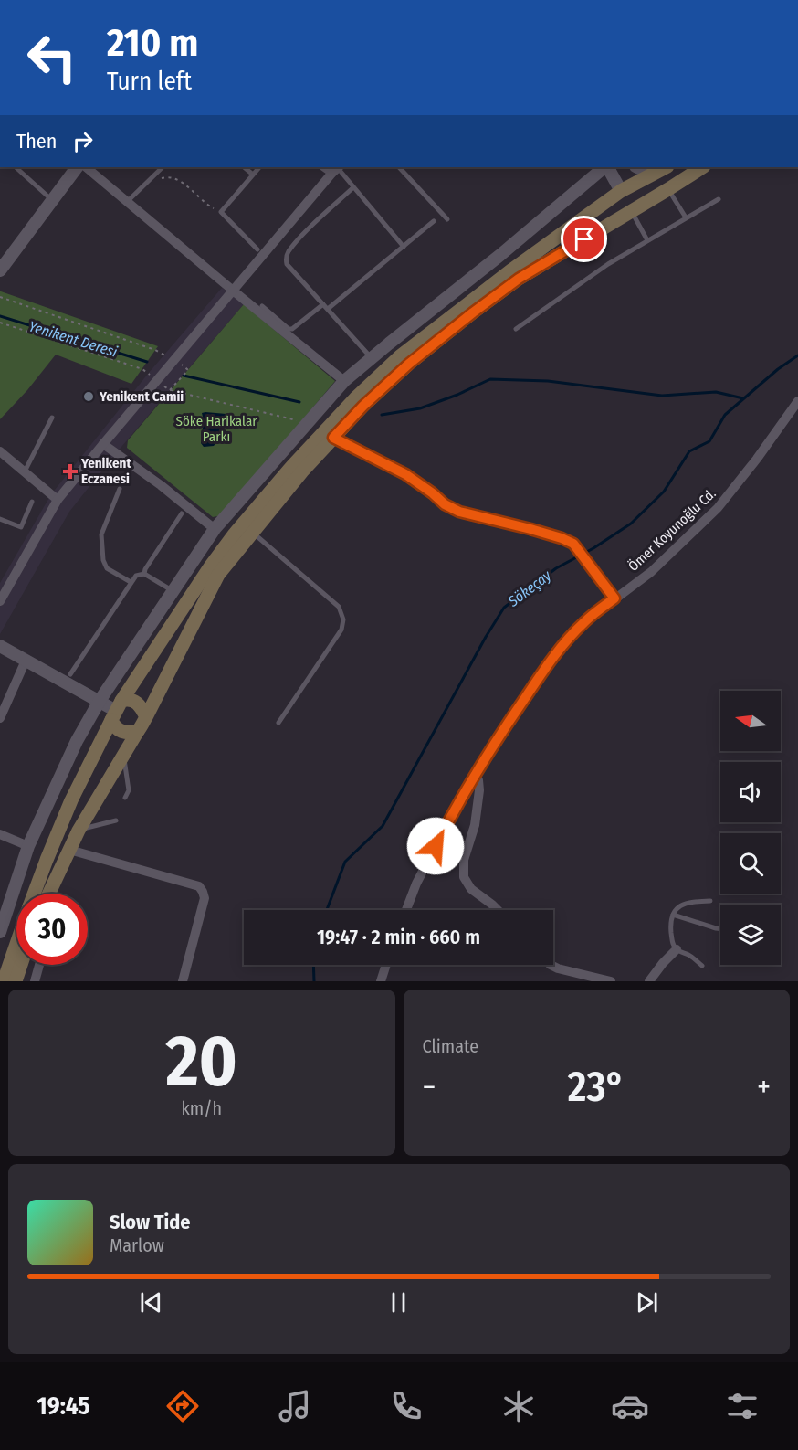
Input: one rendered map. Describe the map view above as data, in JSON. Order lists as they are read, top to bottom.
{
  "streets": {
    "street": ["Ömer Koyunoğlu Cd."]
  },
  "water": ["Yenikent Deresi", "Sökeçay"],
  "parks": ["Söke Harikalar Parkı"],
  "places": {
    "other": ["Yenikent Camii"],
    "health": ["Yenikent Eczanesi"]
  },
  "north": "left",
  "page": {
    "turn": ["210 m", "Turn left"],
    "then": "Then",
    "limit": "30",
    "trip": "19:47 · 2 min · 660 m",
    "tile": [
      ["20", "km/h"],
      "Climate"
    ],
    "heat": ["−", "23°", "+"],
    "song": ["Slow Tide", "Marlow"],
    "tabs": "19:45"
  }
}
